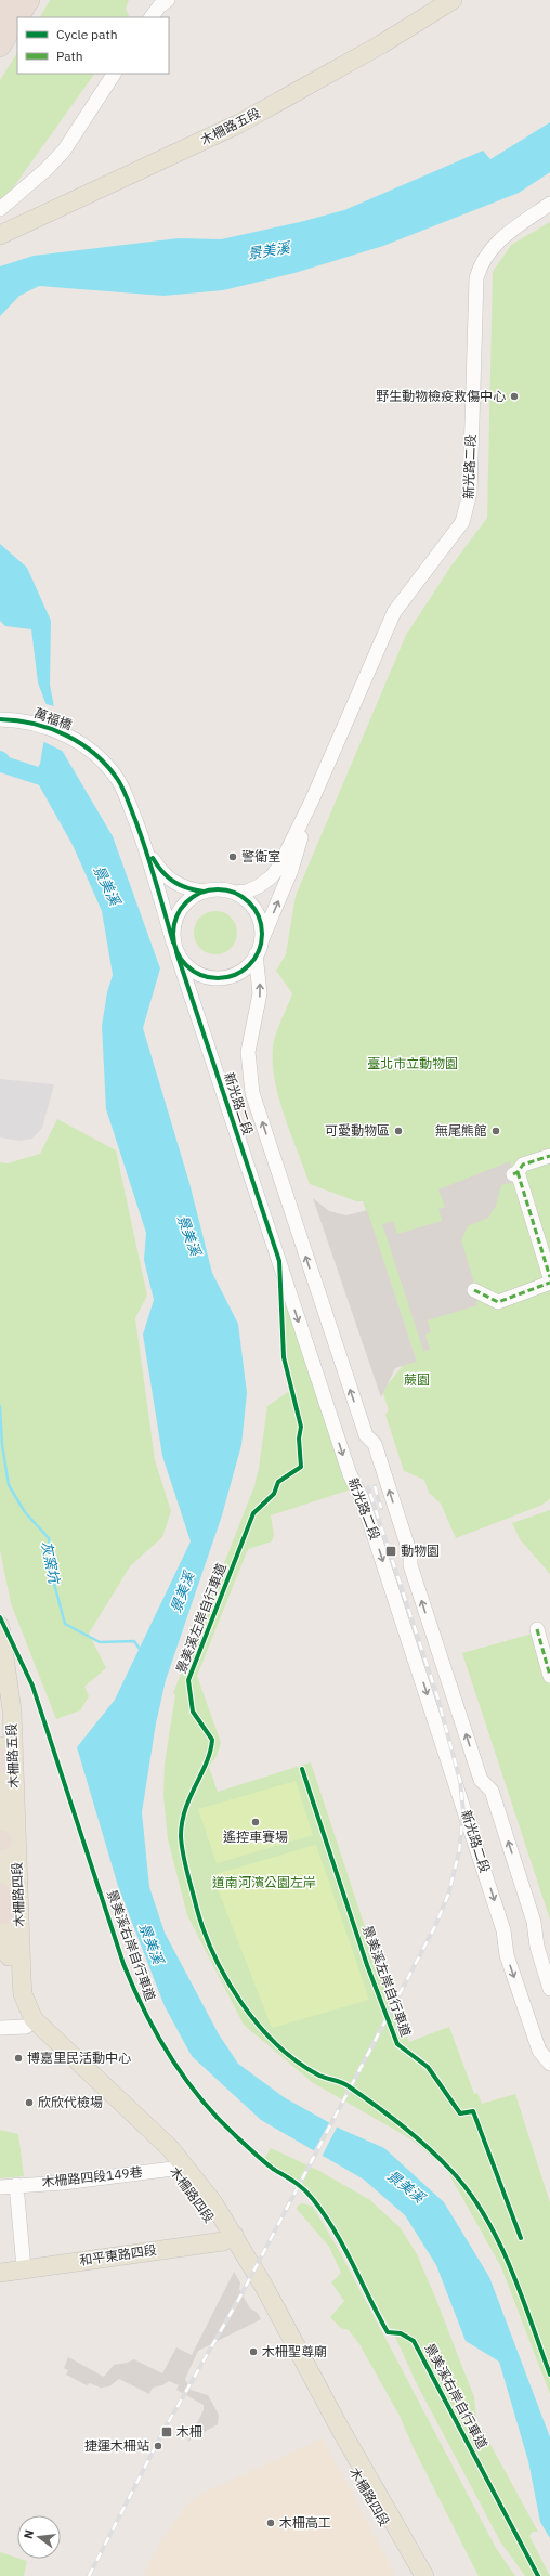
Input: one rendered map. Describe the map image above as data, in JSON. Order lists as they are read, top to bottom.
{
  "streets": {
    "main road": ["木柵路五段", "木柵路四段", "和平東路四段"],
    "street": ["新光路二段", "萬福橋", "木柵路四段149巷"],
    "cycle path": ["景美溪左岸自行車道", "景美溪右岸自行車道"]
  },
  "crossings": [
    ["木柵路五段", "木柵路四段"],
    ["新光路二段", "萬福橋"],
    ["木柵路四段", "木柵路四段149巷"],
    ["木柵路四段", "和平東路四段"]
  ],
  "water": ["景美溪", "灰窯坑"],
  "parks": ["臺北市立動物園", "蕨園", "道南河濱公園左岸"],
  "places": {
    "other": [
      "野生動物檢疫救傷中心",
      "警衛室",
      "可愛動物區",
      "無尾熊館",
      "遙控車賽場",
      "博嘉里民活動中心",
      "欣欣代檢場",
      "木柵聖尊廟",
      "捷運木柵站",
      "木柵高工"
    ],
    "transit": ["動物園", "木柵"]
  },
  "legend": ["Cycle path", "Path"],
  "north": "left"
}
